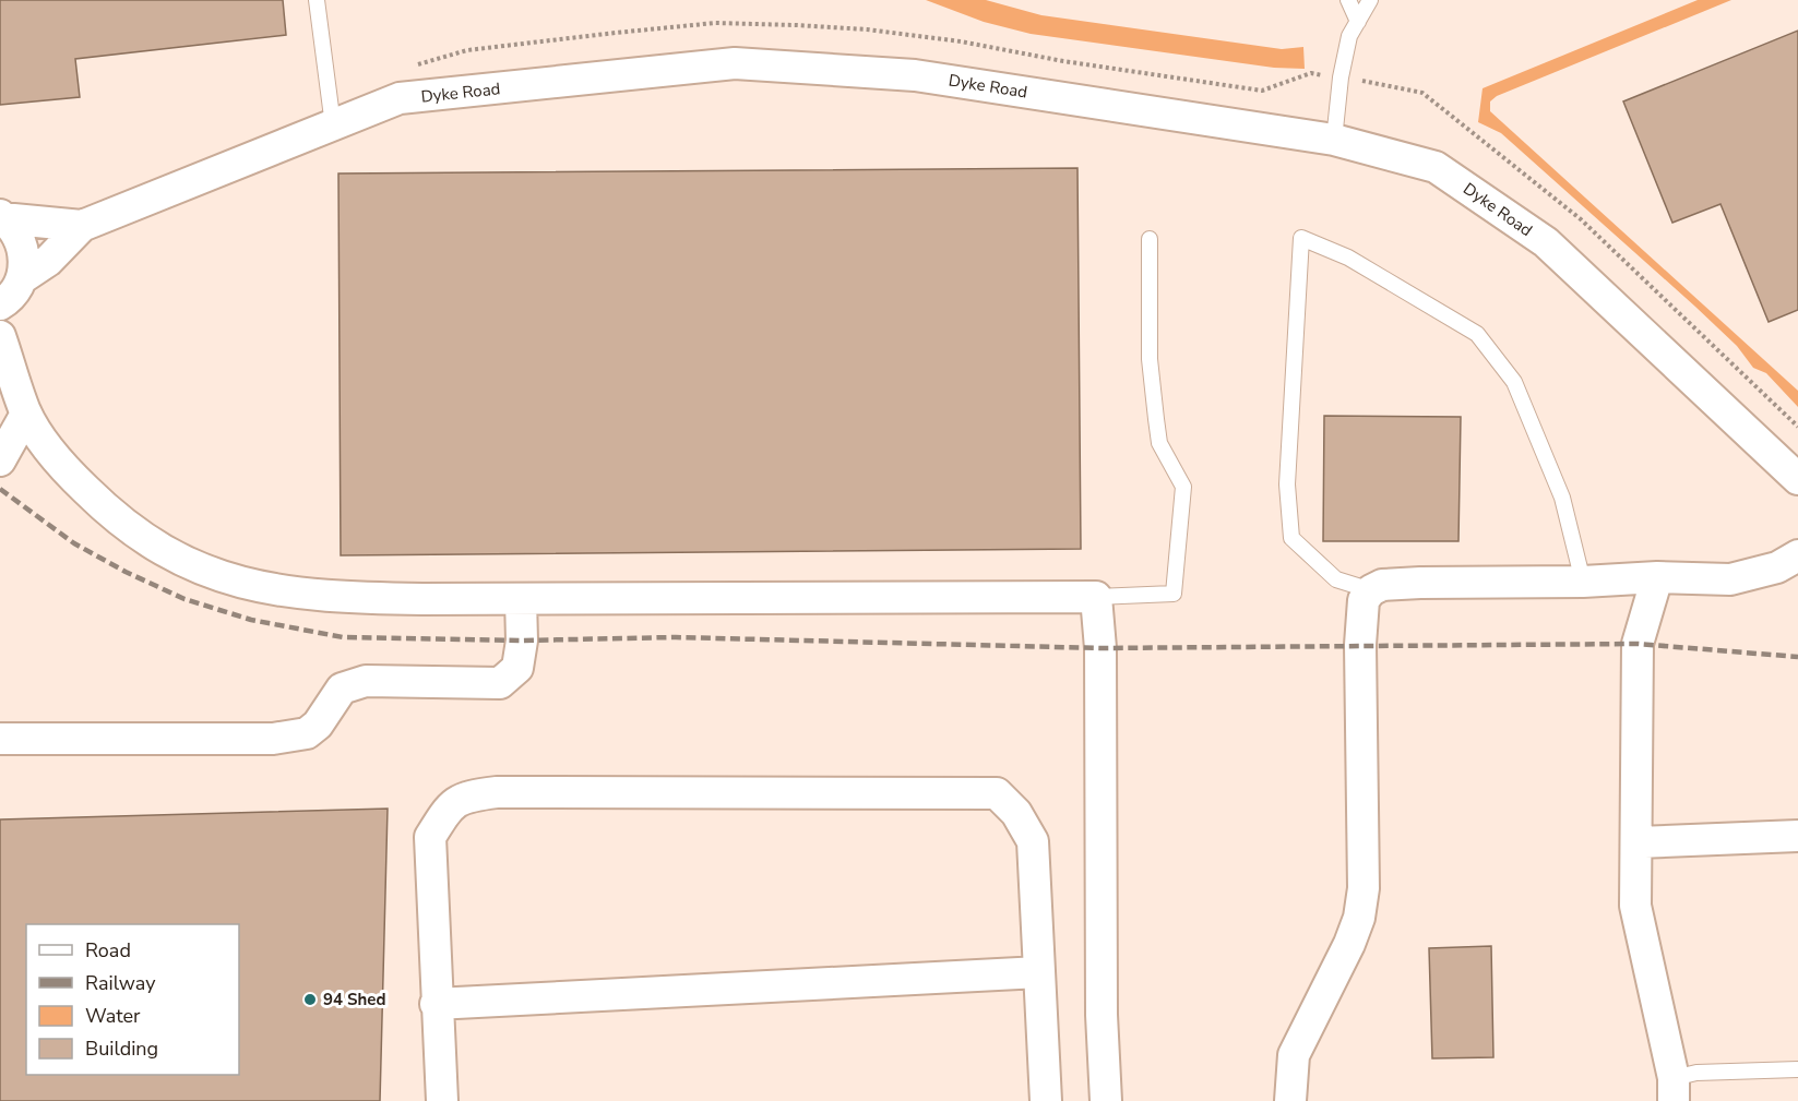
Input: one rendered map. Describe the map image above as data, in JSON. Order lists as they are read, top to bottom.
{
  "streets": {
    "street": ["Dyke Road"]
  },
  "places": ["94 Shed"],
  "legend": [
    "Road",
    "Railway",
    "Water",
    "Building"
  ]
}
